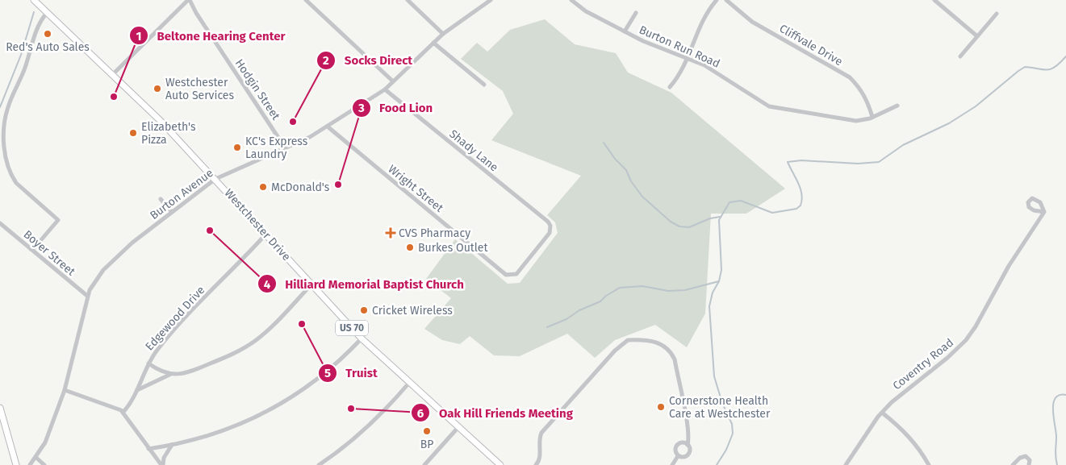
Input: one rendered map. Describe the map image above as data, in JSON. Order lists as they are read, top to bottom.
{
  "streets": {
    "main road": ["Westchester Drive", "US 70"],
    "street": [
      "Cliffvale Drive",
      "Burton Run Road",
      "Hodgin Street",
      "Shady Lane",
      "Wright Street",
      "Burton Avenue",
      "Boyer Street",
      "Edgewood Drive",
      "Coventry Road"
    ]
  },
  "crossings": [
    ["Cliffvale Drive", "Burton Run Road"],
    ["Hodgin Street", "Burton Avenue"],
    ["Shady Lane", "Wright Street"],
    ["Shady Lane", "Burton Avenue"],
    ["Wright Street", "Burton Avenue"],
    ["Burton Avenue", "Westchester Drive"],
    ["Burton Avenue", "Boyer Street"],
    ["Westchester Drive", "Edgewood Drive"]
  ],
  "places": {
    "other": [
      "Red's Auto Sales",
      "Westchester Auto Services",
      "Beltone Hearing Center",
      "Socks Direct",
      "Elizabeth's Pizza",
      "KC's Express Laundry",
      "Food Lion",
      "McDonald's",
      "Hilliard Memorial Baptist Church",
      "Burkes Outlet",
      "Cricket Wireless",
      "Truist",
      "Cornerstone Health Care at Westchester",
      "Oak Hill Friends Meeting",
      "BP"
    ],
    "health": ["CVS Pharmacy"]
  }
}
